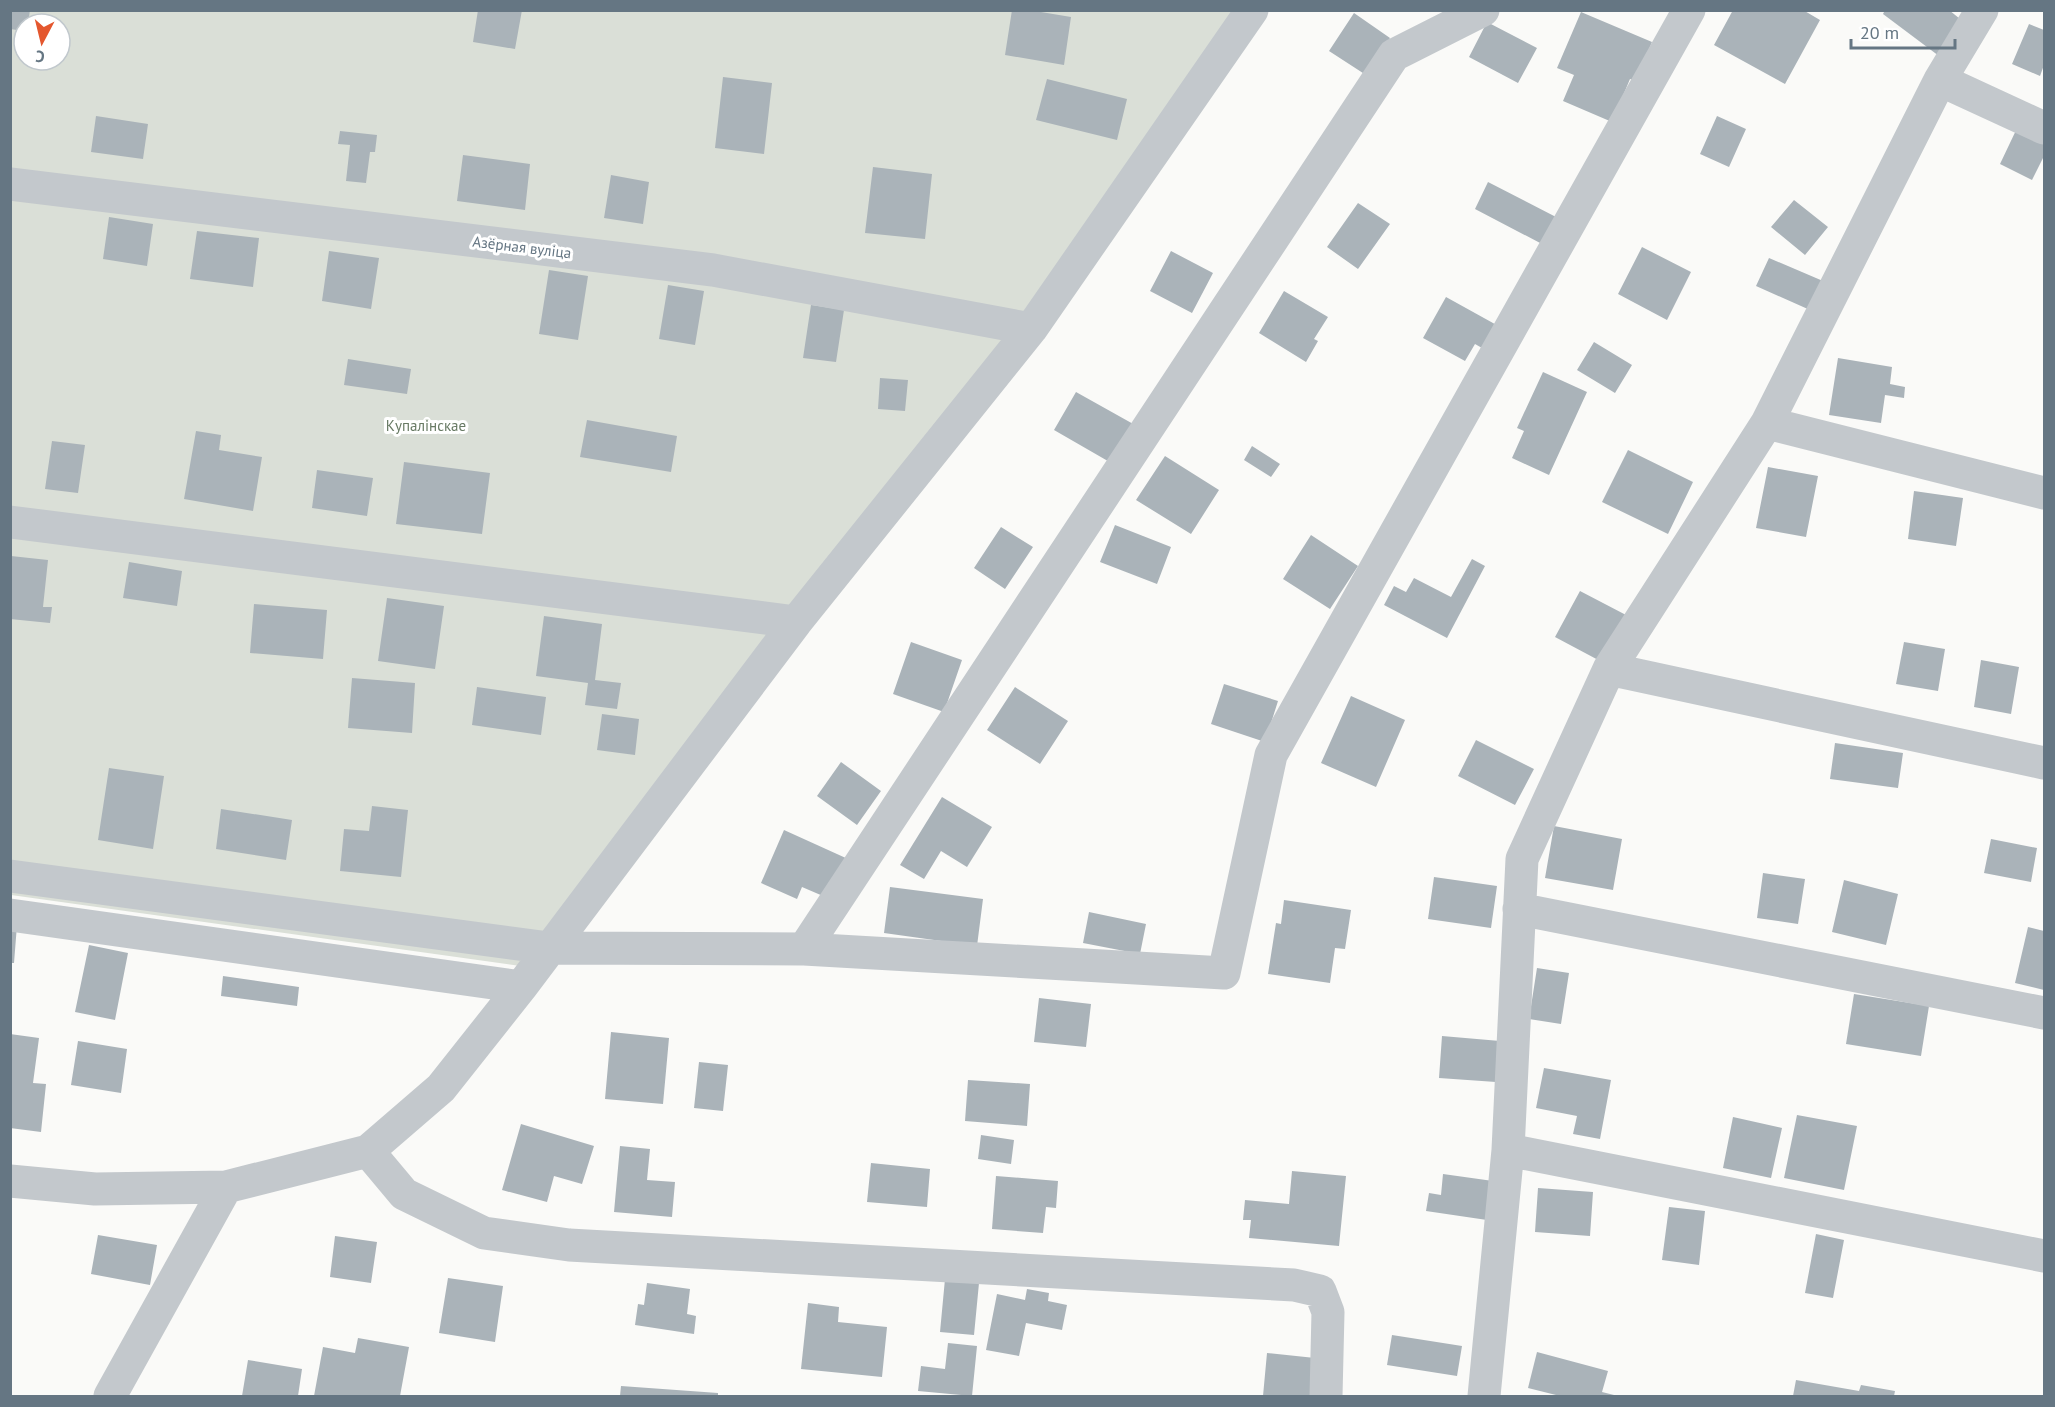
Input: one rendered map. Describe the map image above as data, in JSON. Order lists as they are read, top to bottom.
{
  "streets": {
    "street": ["Азёрная вуліца"]
  },
  "parks": ["Купалінскае"],
  "scale_bar": "20 m",
  "north": "bottom"
}
